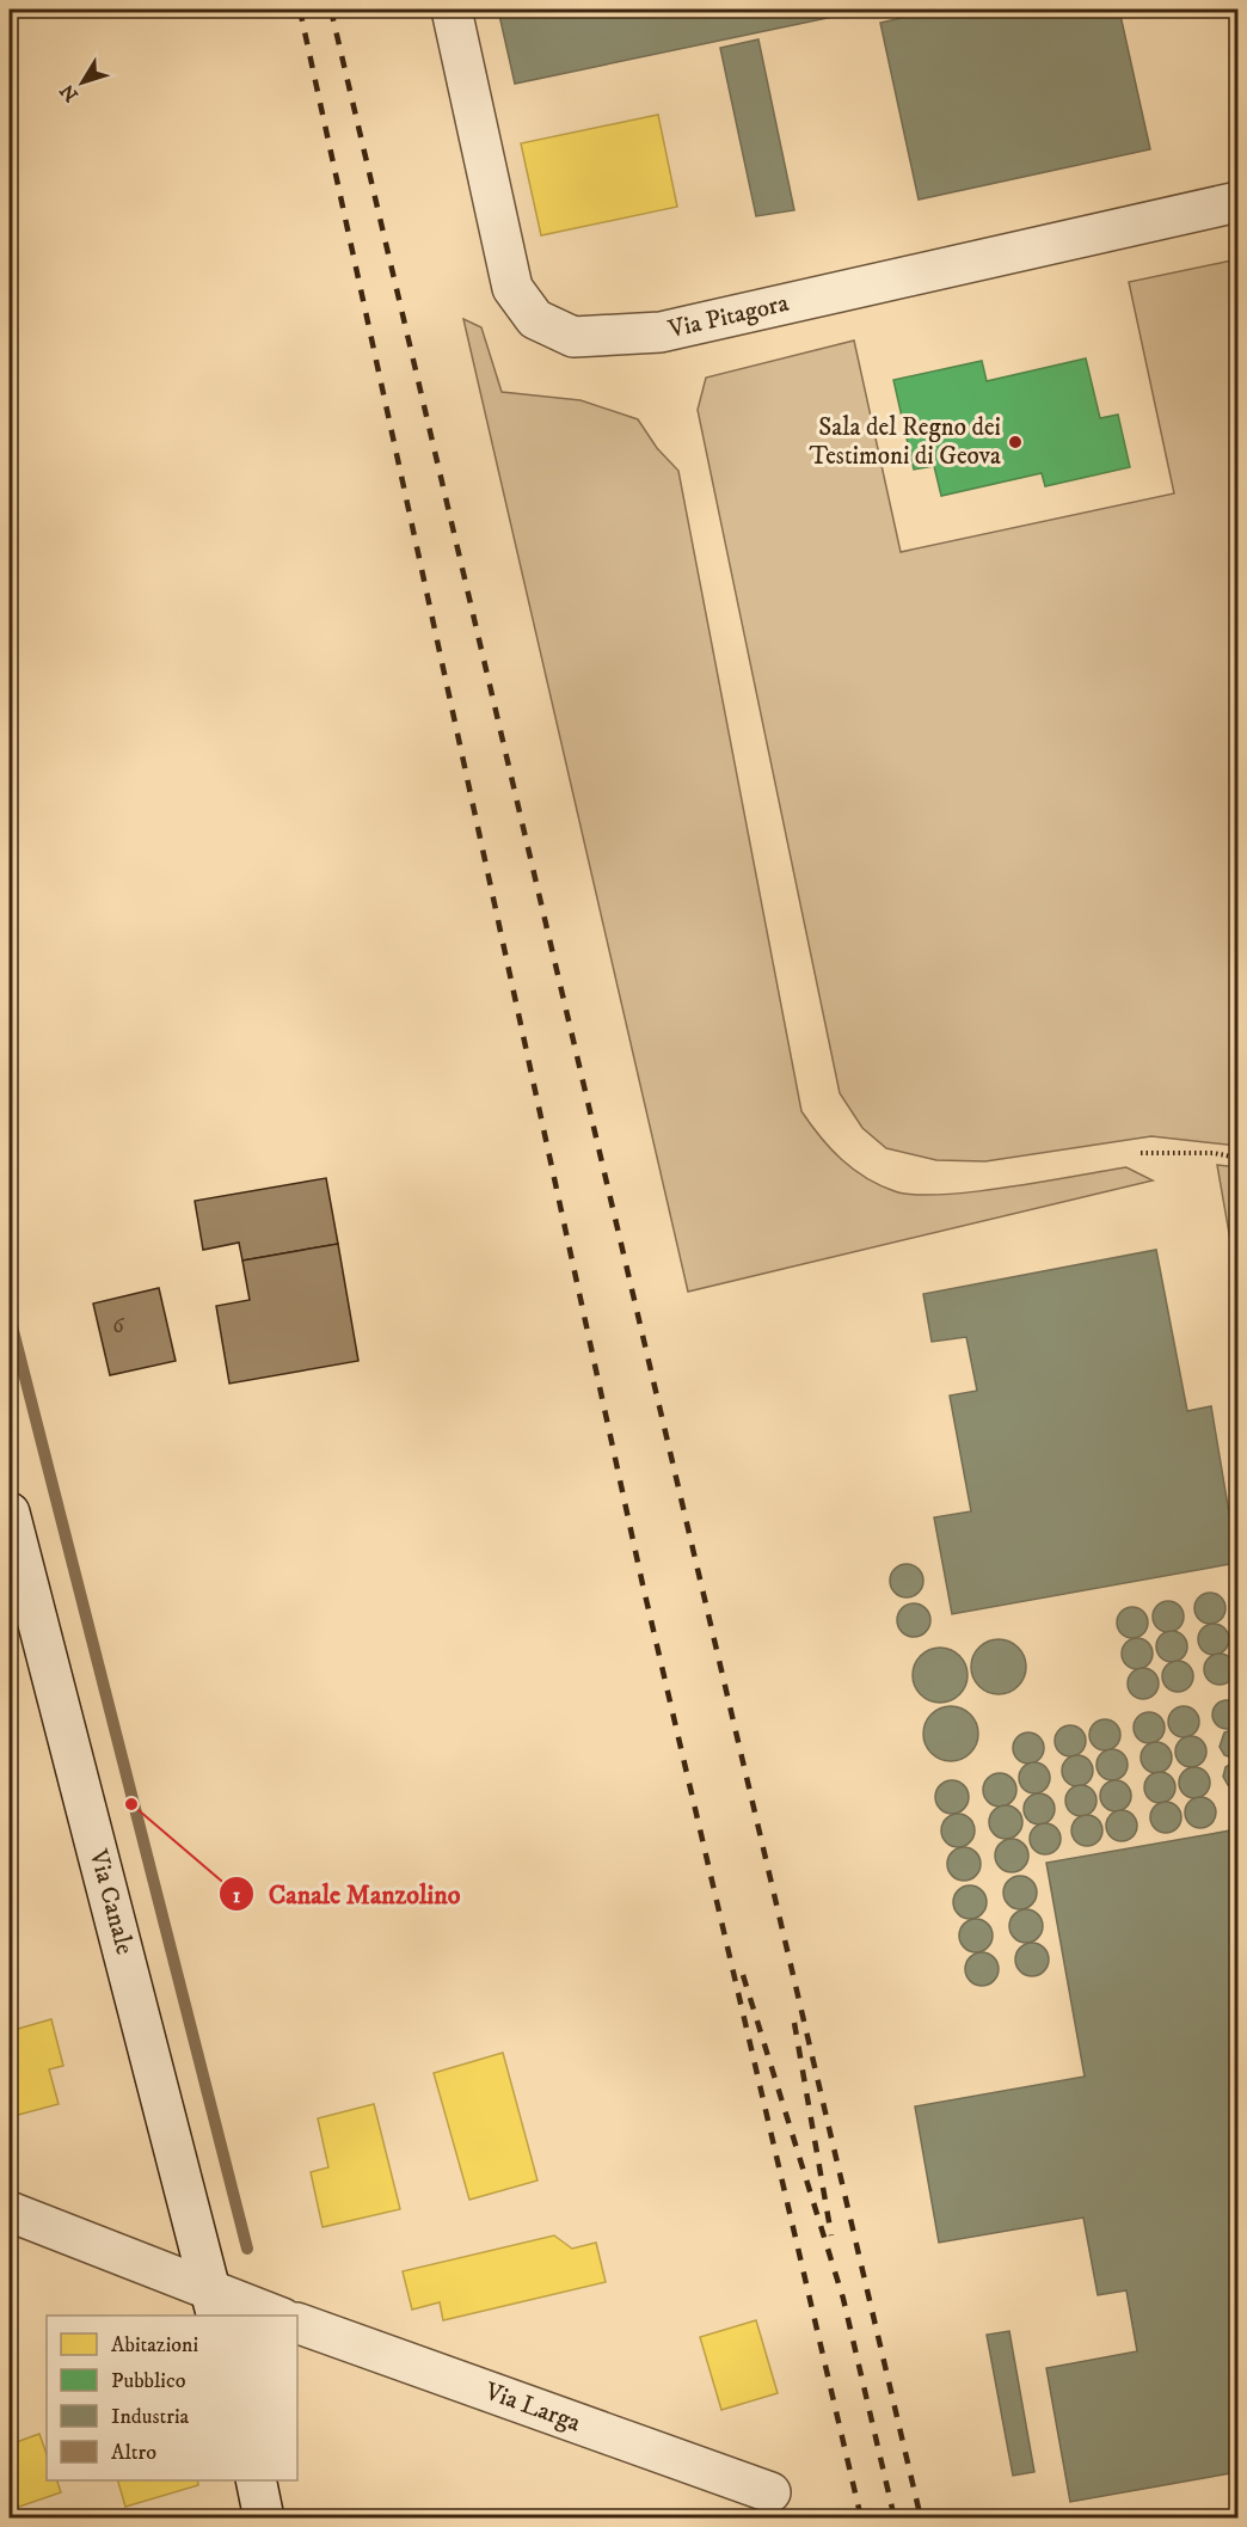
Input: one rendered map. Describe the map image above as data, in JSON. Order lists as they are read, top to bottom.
{
  "streets": {
    "street": ["Via Pitagora", "Via Canale", "Via Larga"]
  },
  "places": ["Sala del Regno dei Testimoni di Geova", "Canale Manzolino"],
  "house_numbers": ["6"],
  "legend": [
    "Abitazioni",
    "Pubblico",
    "Industria",
    "Altro"
  ],
  "north": "bottom left"
}
